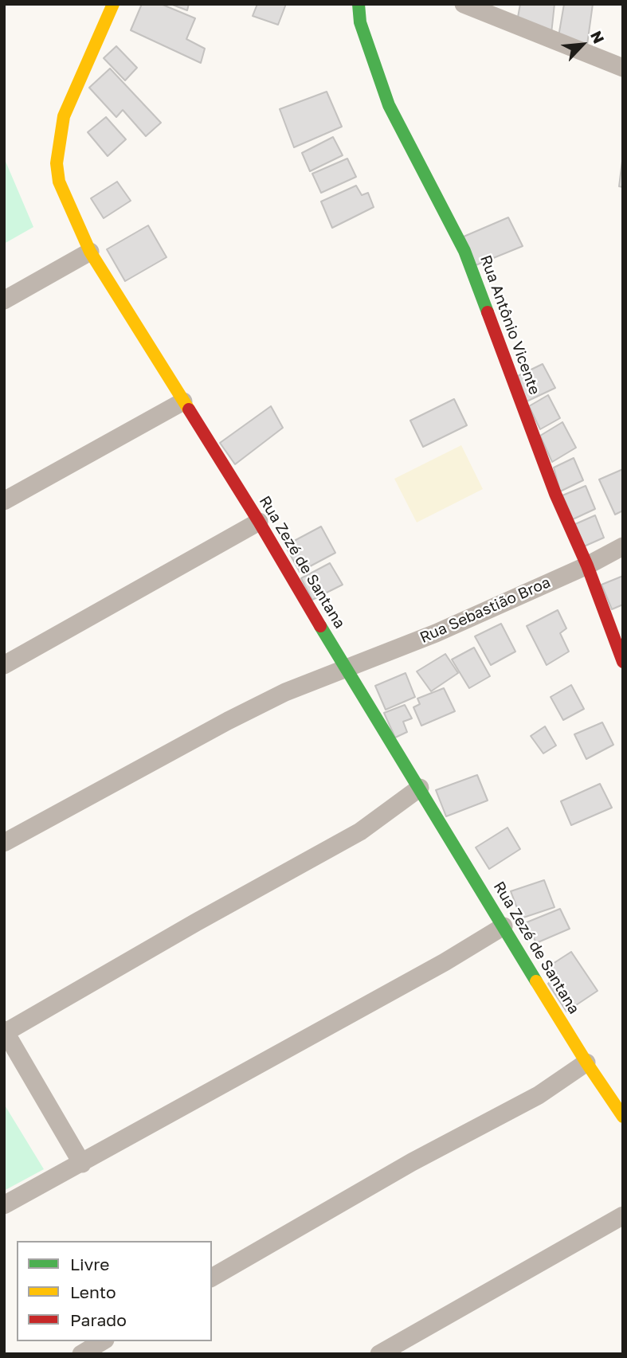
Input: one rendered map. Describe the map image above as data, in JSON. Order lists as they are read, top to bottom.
{
  "streets": {
    "main road": ["Rua Antônio Vicente", "Rua Zezé de Santana"],
    "street": ["Rua Sebastião Broa"]
  },
  "crossings": [
    ["Rua Antônio Vicente", "Rua Sebastião Broa"],
    ["Rua Zezé de Santana", "Rua Sebastião Broa"]
  ],
  "legend": ["Livre", "Lento", "Parado"],
  "north": "top right"
}
